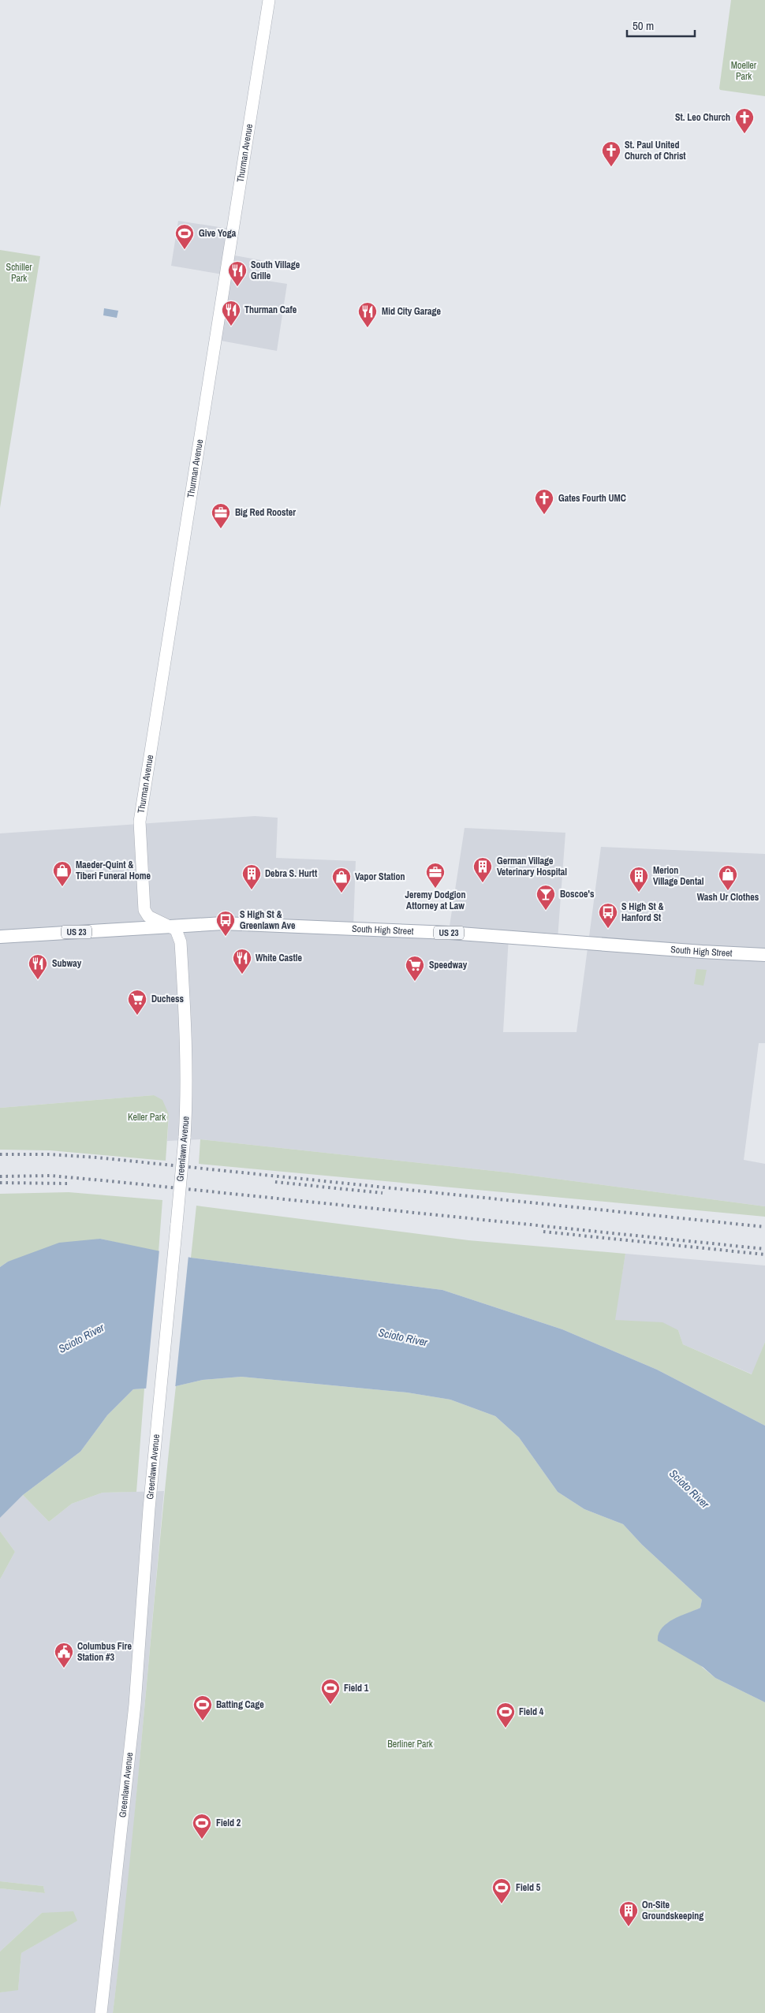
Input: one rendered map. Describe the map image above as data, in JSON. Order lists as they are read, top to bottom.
{
  "streets": {
    "main road": [
      "Thurman Avenue",
      "South High Street",
      "US 23",
      "Greenlawn Avenue"
    ]
  },
  "crossings": [
    ["Thurman Avenue", "South High Street"],
    ["Thurman Avenue", "Greenlawn Avenue"],
    ["South High Street", "Greenlawn Avenue"]
  ],
  "water": ["Scioto River"],
  "parks": [
    "Moeller Park",
    "Schiller Park",
    "Keller Park",
    "Berliner Park"
  ],
  "places": {
    "church": ["St. Leo Church", "St. Paul United Church of Christ", "Gates Fourth UMC"],
    "sports": [
      "Give Yoga",
      "Field 1",
      "Batting Cage",
      "Field 4",
      "Field 2",
      "Field 5"
    ],
    "restaurant": [
      "South Village Grille",
      "Thurman Cafe",
      "Mid City Garage",
      "White Castle",
      "Subway"
    ],
    "office": ["Big Red Rooster", "Jeremy Dodgion Attorney at Law"],
    "building": [
      "German Village Veterinary Hospital",
      "Debra S. Hurtt",
      "Merion Village Dental",
      "On-Site Groundskeeping"
    ],
    "shop": ["Maeder-Quint & Tiberi Funeral Home", "Wash Ur Clothes", "Vapor Station"],
    "bar": ["Boscoe's"],
    "bus stop": ["S High St & Hanford St", "S High St & Greenlawn Ave"],
    "supermarket": ["Speedway", "Duchess"],
    "public building": ["Columbus Fire Station #3"]
  },
  "scale_bar": "50 m"
}
